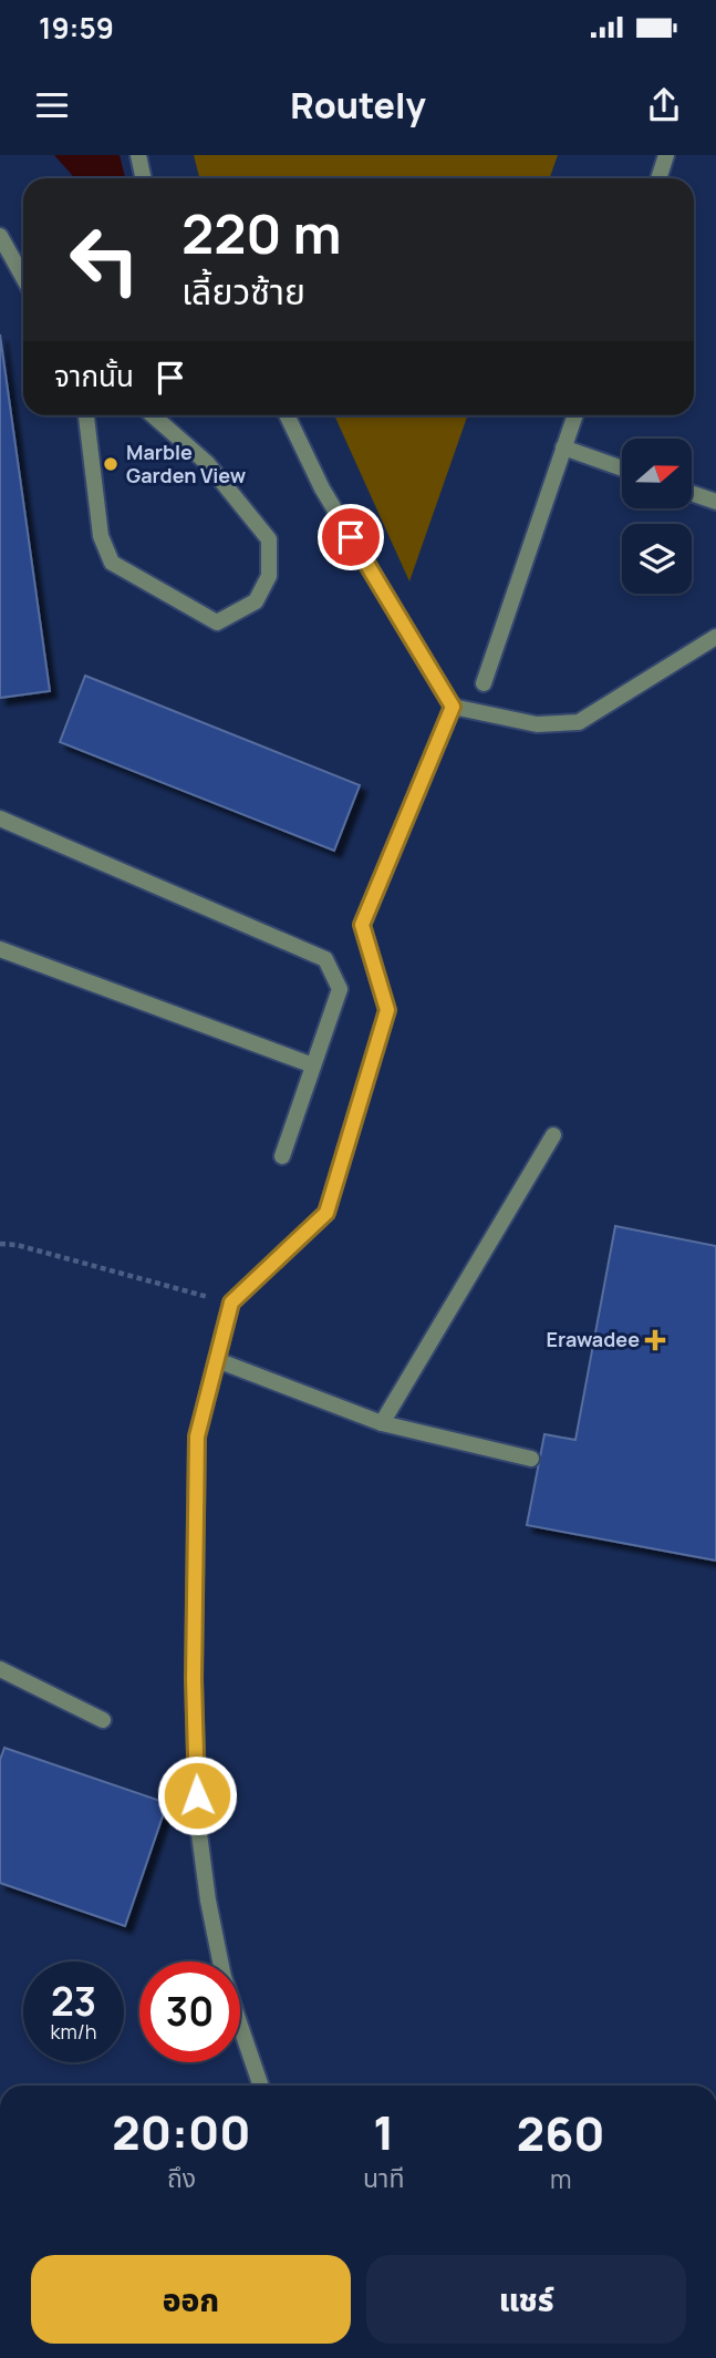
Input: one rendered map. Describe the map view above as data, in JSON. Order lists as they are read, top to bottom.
{
  "places": {
    "other": ["Marble Garden View"],
    "health": ["Erawadee"]
  },
  "north": "right",
  "page": {
    "status": "19:59",
    "header": "Routely",
    "turn": ["220 m", "เลี้ยวซ้าย"],
    "then": "จากนั้น",
    "speed": "23 km/h",
    "limit": "30",
    "eta": [
      "20:00",
      "ถึง",
      "1",
      "นาที",
      "260",
      "m"
    ],
    "buttons": ["ออก", "แชร์"]
  }
}
